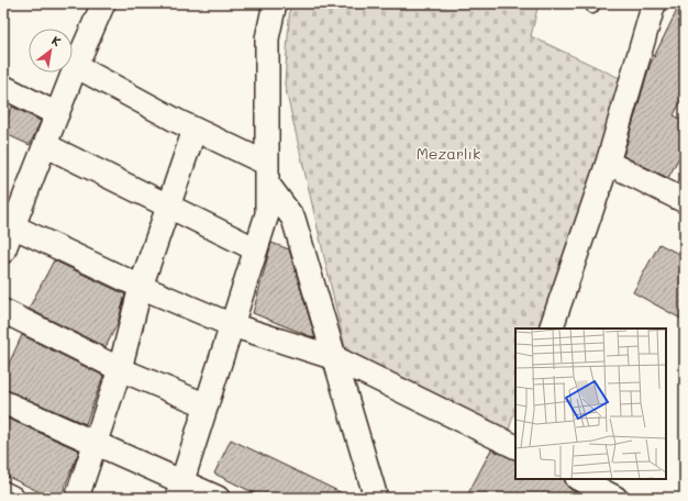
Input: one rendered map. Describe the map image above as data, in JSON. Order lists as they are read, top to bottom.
{
  "parks": ["Mezarlık"],
  "north": "top right"
}
